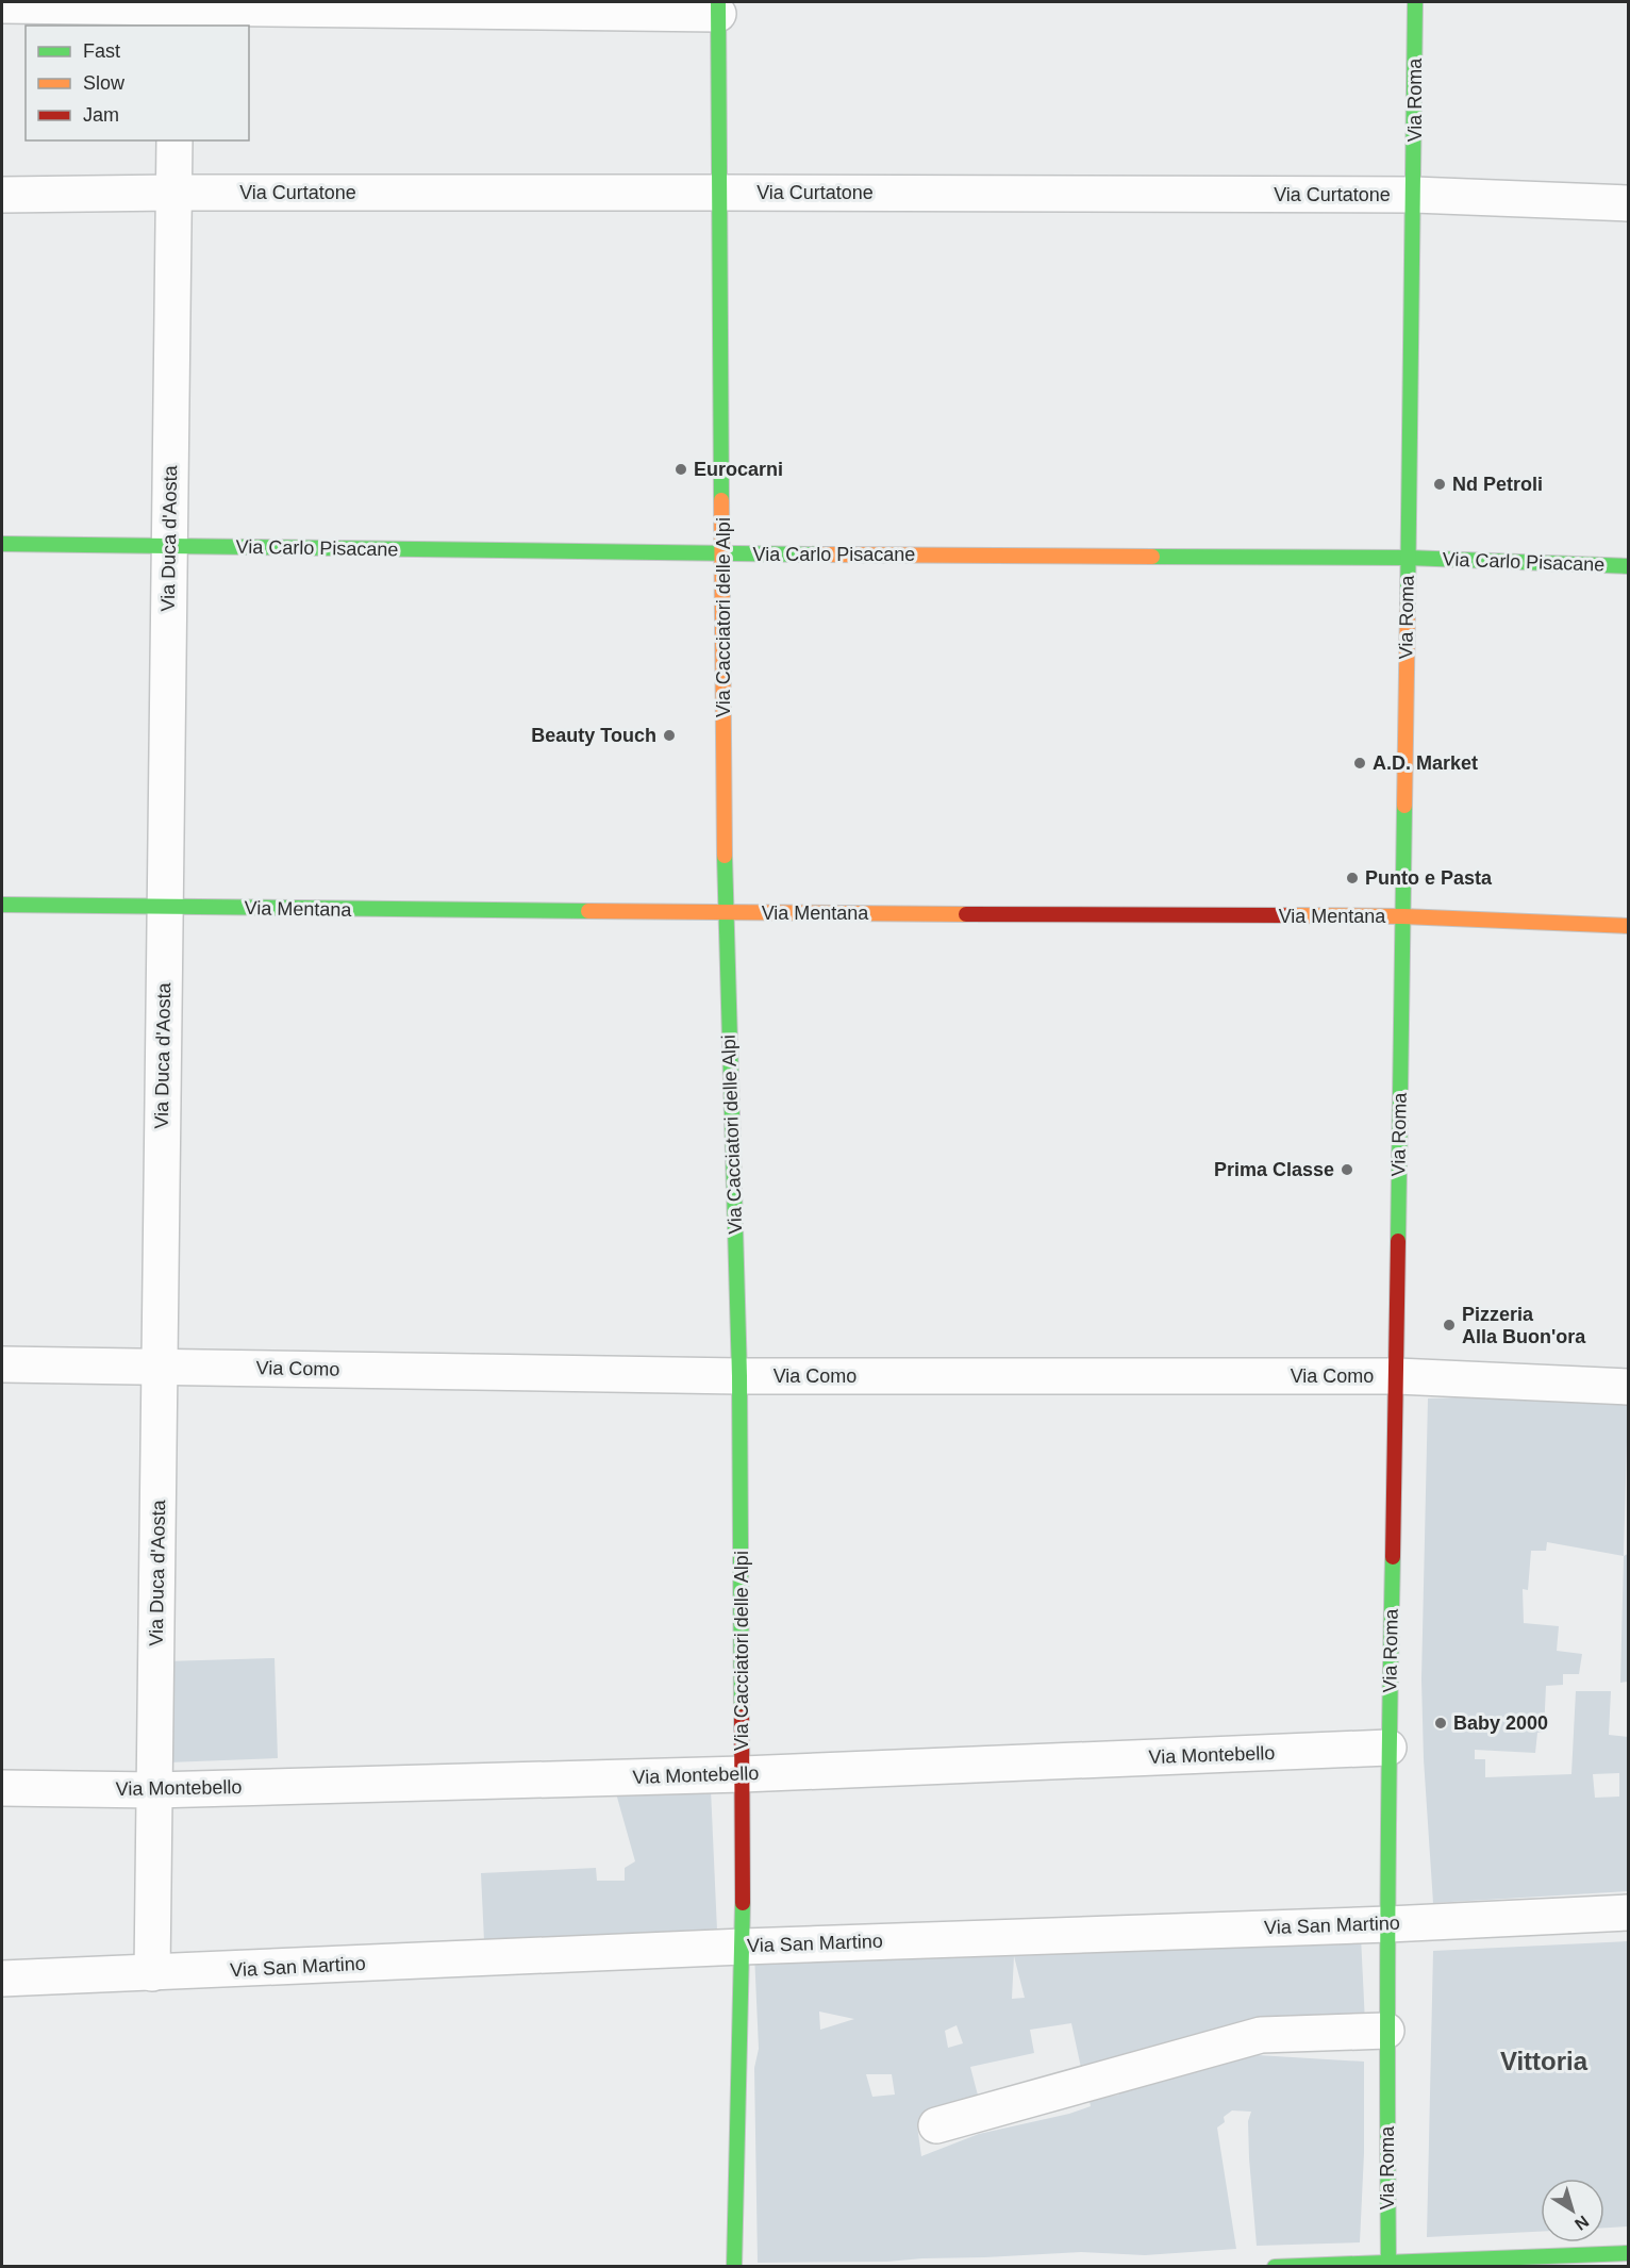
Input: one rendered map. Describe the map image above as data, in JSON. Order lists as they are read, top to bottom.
{
  "streets": {
    "street": [
      "Via Roma",
      "Via Curtatone",
      "Via Duca d'Aosta",
      "Via Carlo Pisacane",
      "Via Cacciatori delle Alpi",
      "Via Mentana",
      "Via Como",
      "Via Montebello",
      "Via San Martino"
    ]
  },
  "crossings": [
    ["Via Roma", "Via Curtatone"],
    ["Via Roma", "Via Carlo Pisacane"],
    ["Via Roma", "Via Mentana"],
    ["Via Roma", "Via Como"],
    ["Via Roma", "Via Montebello"],
    ["Via Roma", "Via San Martino"],
    ["Via Curtatone", "Via Duca d'Aosta"],
    ["Via Curtatone", "Via Cacciatori delle Alpi"],
    ["Via Duca d'Aosta", "Via Carlo Pisacane"],
    ["Via Duca d'Aosta", "Via Mentana"],
    ["Via Duca d'Aosta", "Via Como"],
    ["Via Duca d'Aosta", "Via Montebello"],
    ["Via Duca d'Aosta", "Via San Martino"],
    ["Via Carlo Pisacane", "Via Cacciatori delle Alpi"],
    ["Via Cacciatori delle Alpi", "Via Mentana"],
    ["Via Cacciatori delle Alpi", "Via Como"],
    ["Via Cacciatori delle Alpi", "Via Montebello"],
    ["Via Cacciatori delle Alpi", "Via San Martino"]
  ],
  "districts": ["Vittoria"],
  "places": [
    "Eurocarni",
    "Nd Petroli",
    "Beauty Touch",
    "A.D. Market",
    "Punto e Pasta",
    "Prima Classe",
    "Pizzeria Alla Buon'ora",
    "Baby 2000"
  ],
  "legend": ["Fast", "Slow", "Jam"],
  "north": "bottom right"
}
